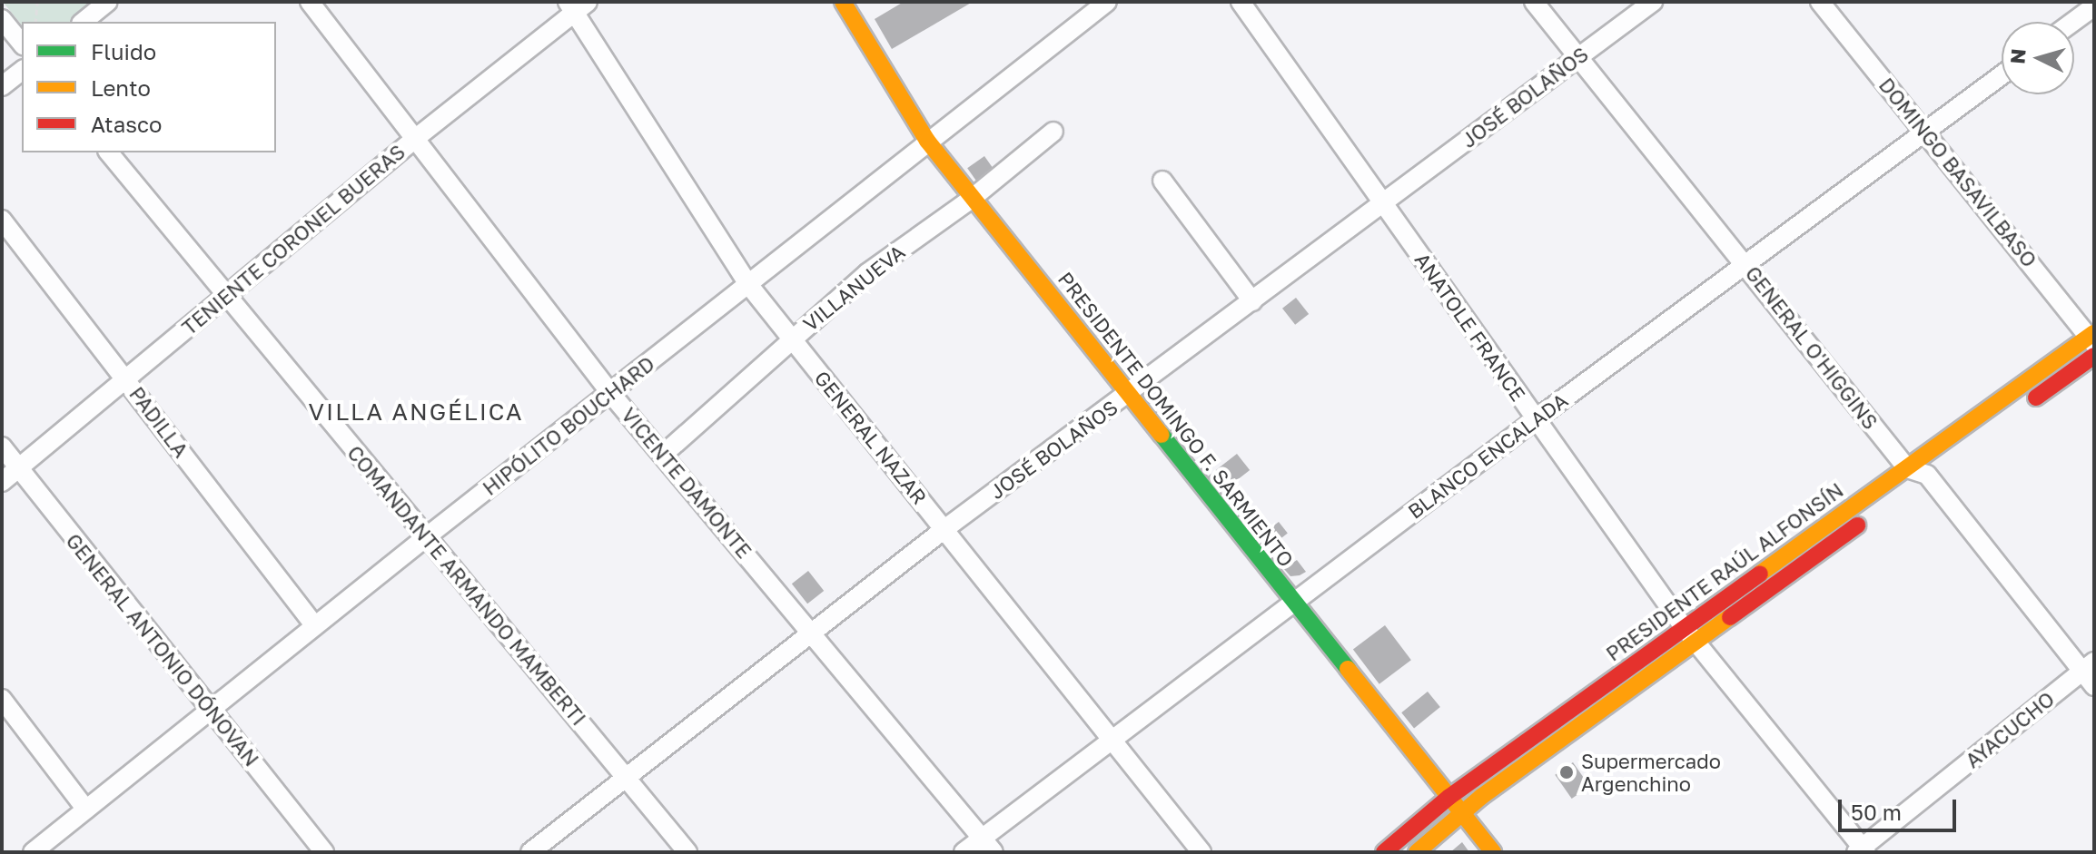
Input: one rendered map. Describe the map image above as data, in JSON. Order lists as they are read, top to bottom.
{
  "streets": {
    "main road": ["PRESIDENTE DOMINGO F. SARMIENTO", "PRESIDENTE RAÚL ALFONSÍN"],
    "street": [
      "JOSÉ BOLAÑOS",
      "DOMINGO BASAVILBASO",
      "TENIENTE CORONEL BUERAS",
      "VILLANUEVA",
      "ANATOLE FRANCE",
      "GENERAL O'HIGGINS",
      "PADILLA",
      "HIPÓLITO BOUCHARD",
      "GENERAL NAZAR",
      "BLANCO ENCALADA",
      "VICENTE DAMONTE",
      "COMANDANTE ARMANDO MAMBERTI",
      "GENERAL ANTONIO DÓNOVAN",
      "AYACUCHO"
    ]
  },
  "crossings": [
    ["JOSÉ BOLAÑOS", "ANATOLE FRANCE"],
    ["JOSÉ BOLAÑOS", "GENERAL O'HIGGINS"],
    ["JOSÉ BOLAÑOS", "PRESIDENTE DOMINGO F. SARMIENTO"],
    ["JOSÉ BOLAÑOS", "GENERAL NAZAR"],
    ["JOSÉ BOLAÑOS", "VICENTE DAMONTE"],
    ["JOSÉ BOLAÑOS", "COMANDANTE ARMANDO MAMBERTI"],
    ["DOMINGO BASAVILBASO", "BLANCO ENCALADA"],
    ["DOMINGO BASAVILBASO", "PRESIDENTE RAÚL ALFONSÍN"],
    ["TENIENTE CORONEL BUERAS", "PADILLA"],
    ["TENIENTE CORONEL BUERAS", "GENERAL NAZAR"],
    ["TENIENTE CORONEL BUERAS", "VICENTE DAMONTE"],
    ["TENIENTE CORONEL BUERAS", "COMANDANTE ARMANDO MAMBERTI"],
    ["TENIENTE CORONEL BUERAS", "GENERAL ANTONIO DÓNOVAN"],
    ["VILLANUEVA", "PRESIDENTE DOMINGO F. SARMIENTO"],
    ["VILLANUEVA", "GENERAL NAZAR"],
    ["VILLANUEVA", "VICENTE DAMONTE"],
    ["ANATOLE FRANCE", "BLANCO ENCALADA"],
    ["ANATOLE FRANCE", "PRESIDENTE RAÚL ALFONSÍN"],
    ["ANATOLE FRANCE", "AYACUCHO"],
    ["GENERAL O'HIGGINS", "BLANCO ENCALADA"],
    ["GENERAL O'HIGGINS", "PRESIDENTE RAÚL ALFONSÍN"],
    ["GENERAL O'HIGGINS", "AYACUCHO"],
    ["PRESIDENTE DOMINGO F. SARMIENTO", "HIPÓLITO BOUCHARD"],
    ["PRESIDENTE DOMINGO F. SARMIENTO", "BLANCO ENCALADA"],
    ["PRESIDENTE DOMINGO F. SARMIENTO", "PRESIDENTE RAÚL ALFONSÍN"],
    ["PADILLA", "HIPÓLITO BOUCHARD"],
    ["HIPÓLITO BOUCHARD", "GENERAL NAZAR"],
    ["HIPÓLITO BOUCHARD", "VICENTE DAMONTE"],
    ["HIPÓLITO BOUCHARD", "COMANDANTE ARMANDO MAMBERTI"],
    ["HIPÓLITO BOUCHARD", "GENERAL ANTONIO DÓNOVAN"],
    ["GENERAL NAZAR", "BLANCO ENCALADA"],
    ["BLANCO ENCALADA", "VICENTE DAMONTE"]
  ],
  "districts": ["VILLA ANGÉLICA"],
  "places": ["Supermercado Argenchino"],
  "legend": ["Fluido", "Lento", "Atasco"],
  "scale_bar": "50 m",
  "north": "left"
}
